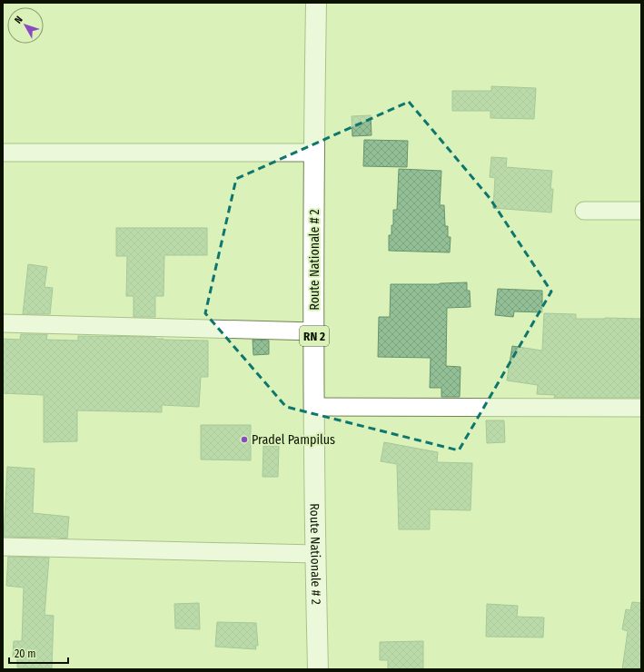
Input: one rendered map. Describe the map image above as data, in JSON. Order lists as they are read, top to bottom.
{
  "streets": {
    "main road": ["Route Nationale # 2", "RN 2"]
  },
  "places": ["Pradel Pampilus"],
  "scale_bar": "20 m",
  "north": "top left"
}
